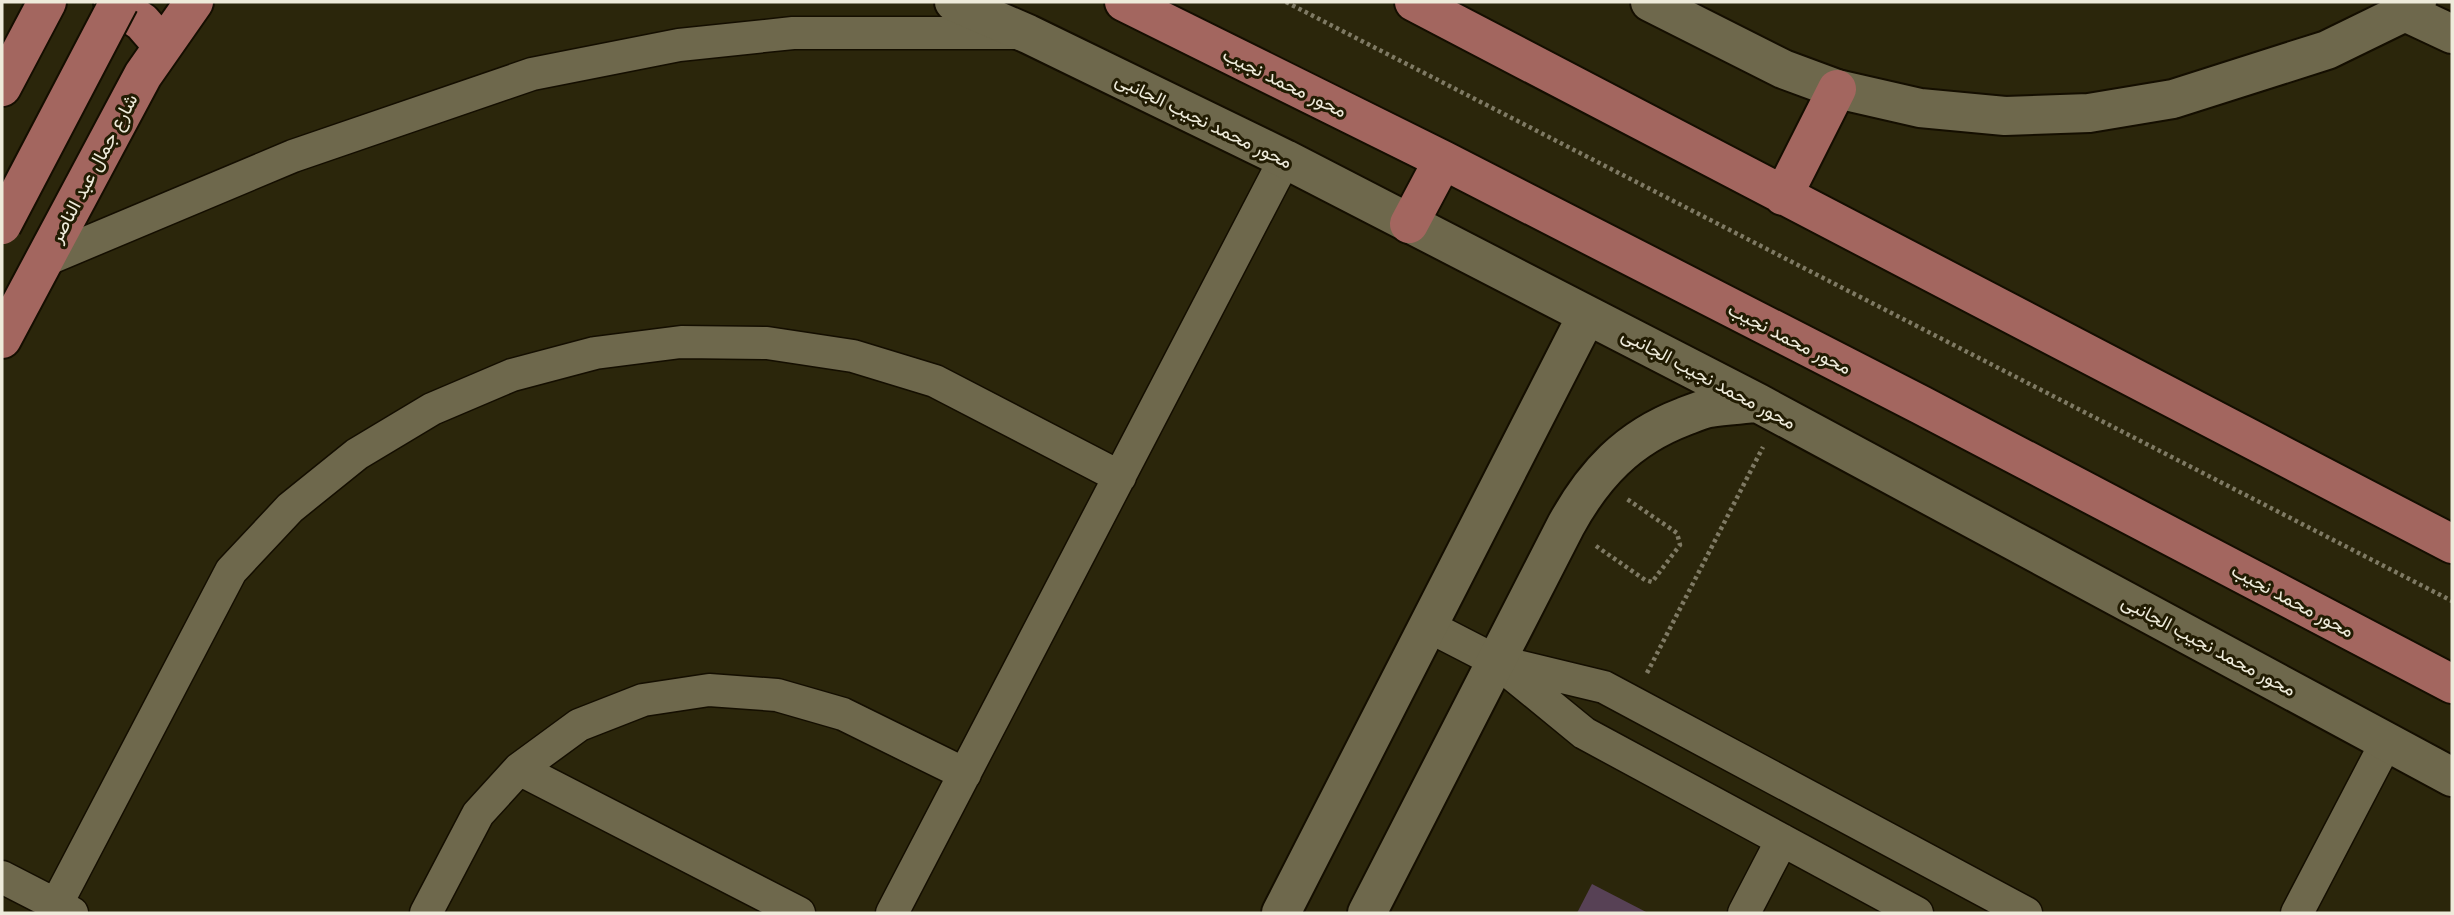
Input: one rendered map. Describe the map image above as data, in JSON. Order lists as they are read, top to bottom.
{
  "streets": {
    "main road": ["محور محمد نجيب", "شارع جمال عبد الناصر"],
    "street": ["محور محمد نجيب الجانبى"]
  }
}
